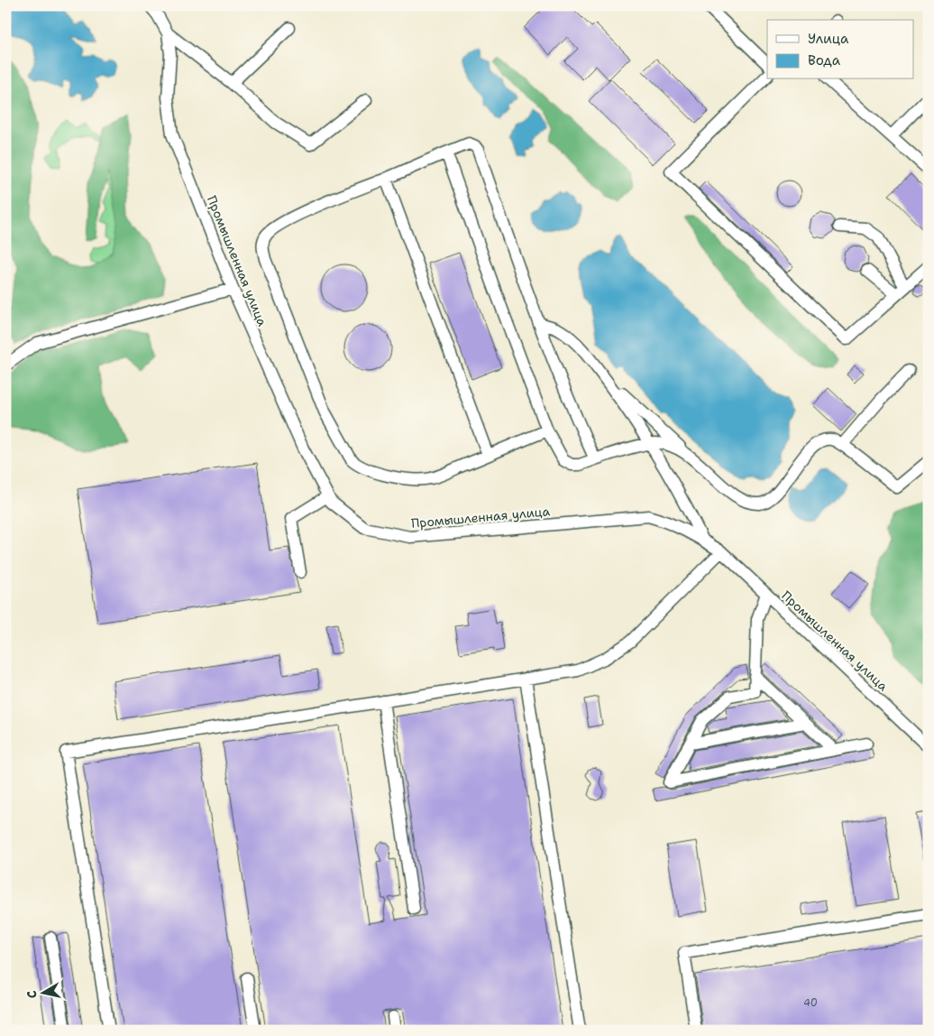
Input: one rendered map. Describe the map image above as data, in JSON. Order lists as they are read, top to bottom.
{
  "streets": {
    "street": ["Промышленная улица"]
  },
  "house_numbers": ["40"],
  "legend": ["Улица", "Вода"],
  "north": "left"
}
